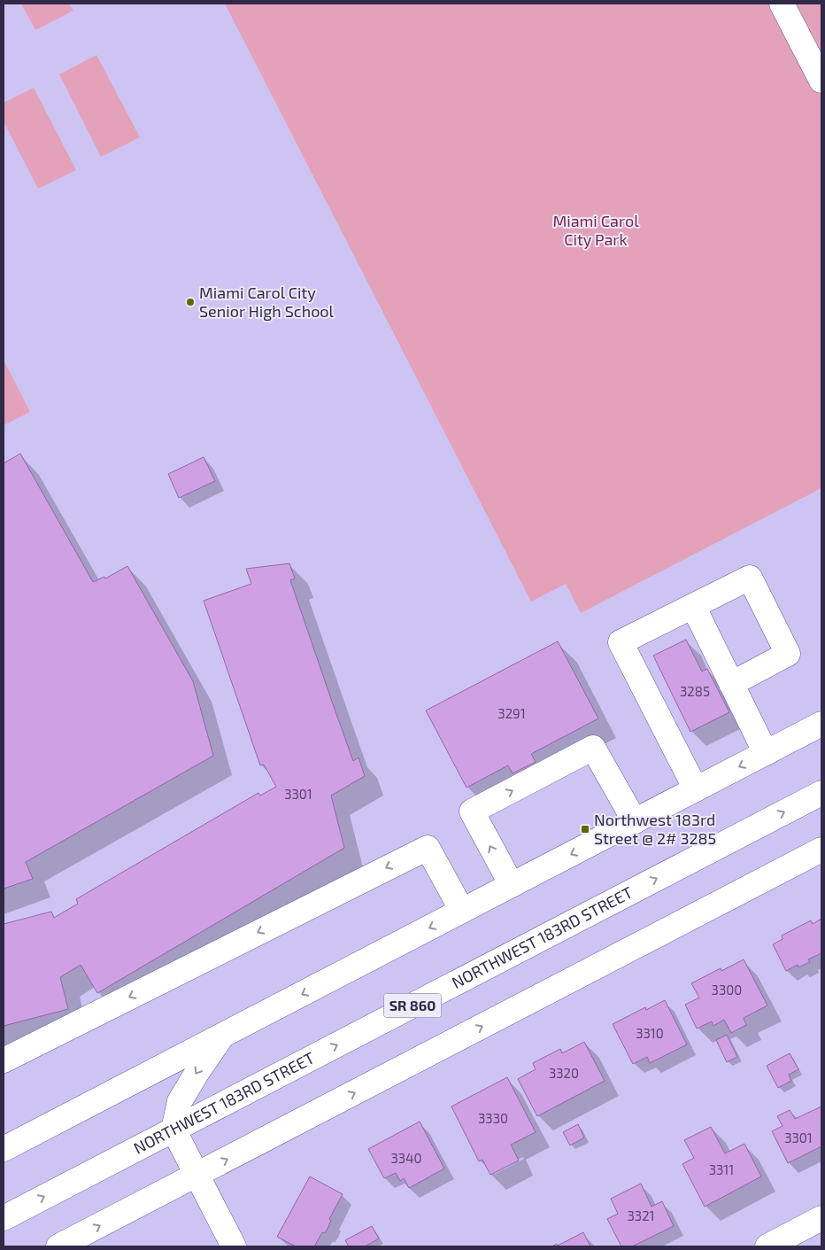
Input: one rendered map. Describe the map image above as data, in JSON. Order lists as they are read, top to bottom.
{
  "streets": {
    "main road": ["NORTHWEST 183RD STREET", "SR 860"]
  },
  "parks": ["Miami Carol City Park"],
  "places": {
    "other": ["Miami Carol City Senior High School"],
    "transit": ["Northwest 183rd Street @ 2# 3285"]
  },
  "house_numbers": [
    "3285",
    "3291",
    "3301",
    "3300",
    "3310",
    "3320",
    "3330",
    "3301",
    "3340",
    "3311",
    "3321"
  ]
}
